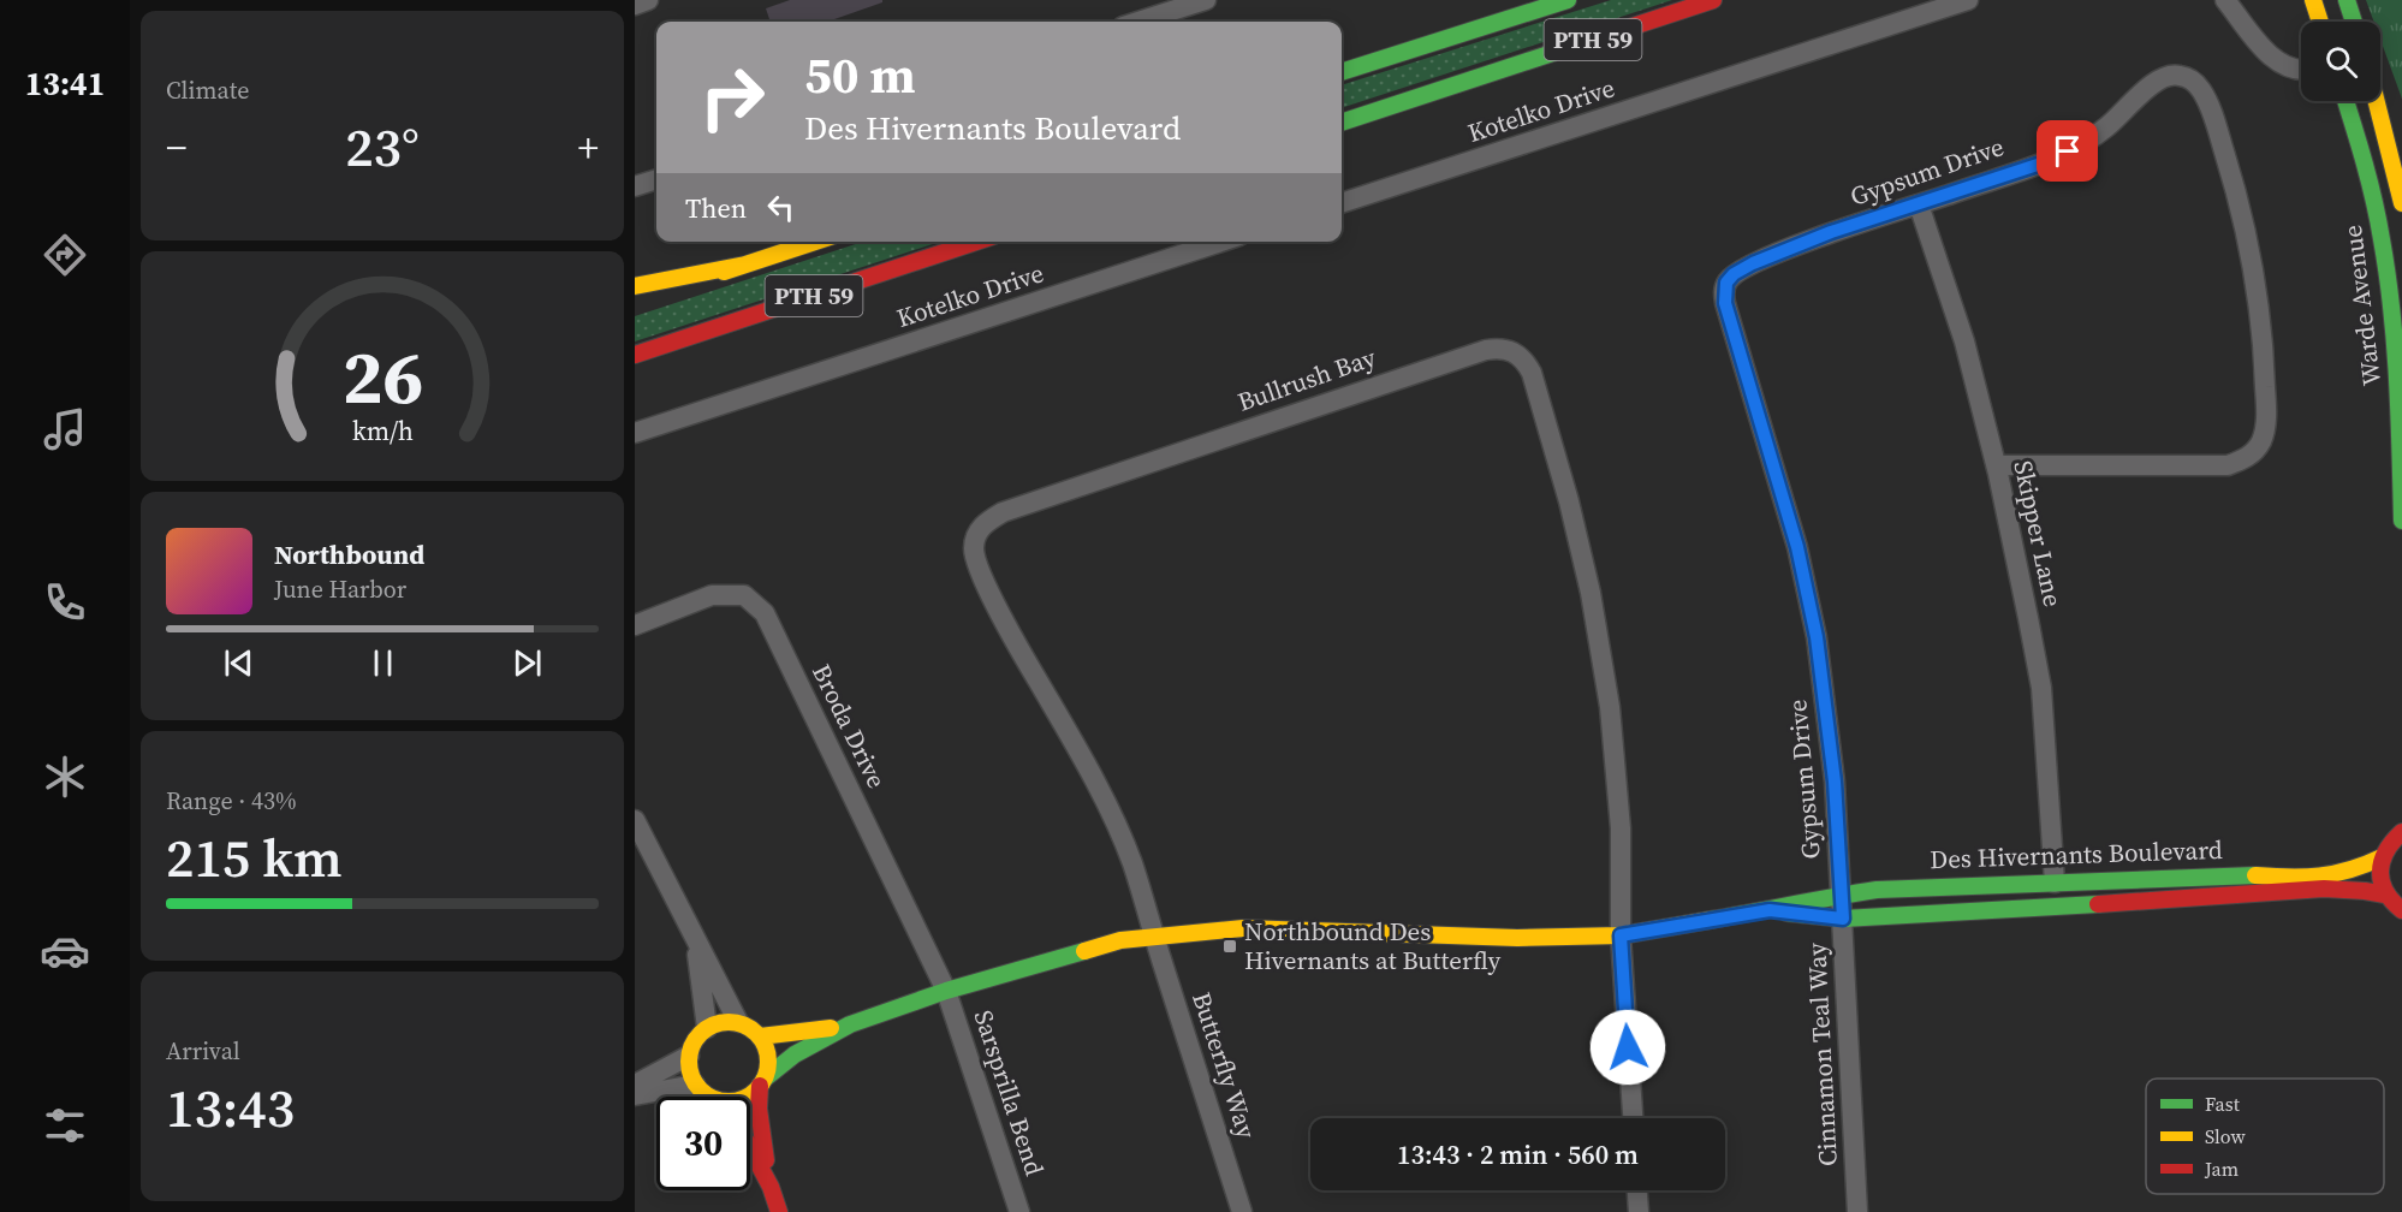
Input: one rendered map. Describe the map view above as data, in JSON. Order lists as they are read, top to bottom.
{
  "streets": {
    "main road": ["PTH 59", "Warde Avenue", "Des Hivernants Boulevard"],
    "street": [
      "Kotelko Drive",
      "Gypsum Drive",
      "Bullrush Bay",
      "Skipper Lane",
      "Broda Drive",
      "Cinnamon Teal Way",
      "Butterfly Way",
      "Sarsprilla Bend"
    ]
  },
  "crossings": [
    ["Gypsum Drive", "Skipper Lane"],
    ["Gypsum Drive", "Des Hivernants Boulevard"],
    ["Gypsum Drive", "Cinnamon Teal Way"],
    ["Bullrush Bay", "Des Hivernants Boulevard"],
    ["Bullrush Bay", "Butterfly Way"],
    ["Skipper Lane", "Des Hivernants Boulevard"],
    ["Broda Drive", "Des Hivernants Boulevard"],
    ["Broda Drive", "Sarsprilla Bend"],
    ["Des Hivernants Boulevard", "Cinnamon Teal Way"],
    ["Des Hivernants Boulevard", "Butterfly Way"],
    ["Des Hivernants Boulevard", "Sarsprilla Bend"]
  ],
  "places": {
    "transit": ["Northbound Des Hivernants at Butterfly"]
  },
  "legend": ["Fast", "Slow", "Jam"],
  "page": {
    "tabs": "13:41",
    "tile": [
      "Climate",
      ["Range · 43%", "215 km"],
      ["Arrival", "13:43"]
    ],
    "turn": ["50 m", "Des Hivernants Boulevard"],
    "heat": ["−", "23°", "+"],
    "then": "Then",
    "song": ["Northbound", "June Harbor"],
    "limit": "30",
    "trip": "13:43 · 2 min · 560 m",
    "gauge": ["26", "km/h"]
  }
}
